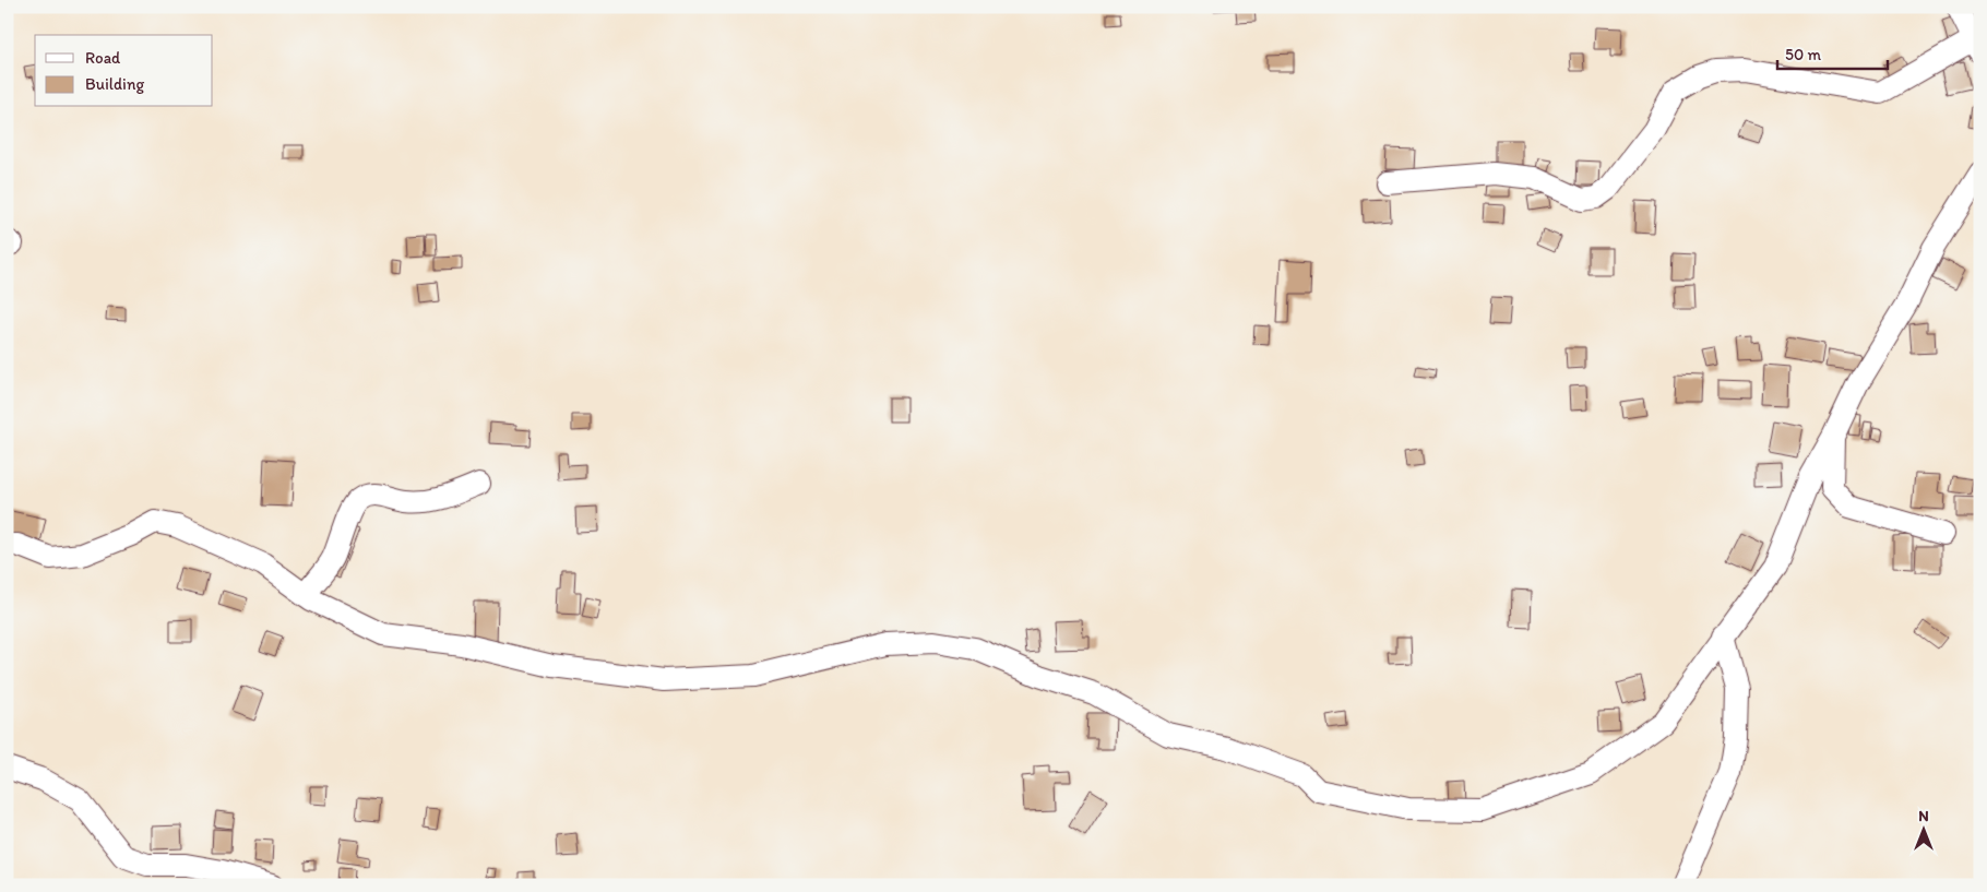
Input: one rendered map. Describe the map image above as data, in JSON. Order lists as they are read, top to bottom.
{
  "legend": ["Road", "Building"],
  "scale_bar": "50 m",
  "north": "top"
}
